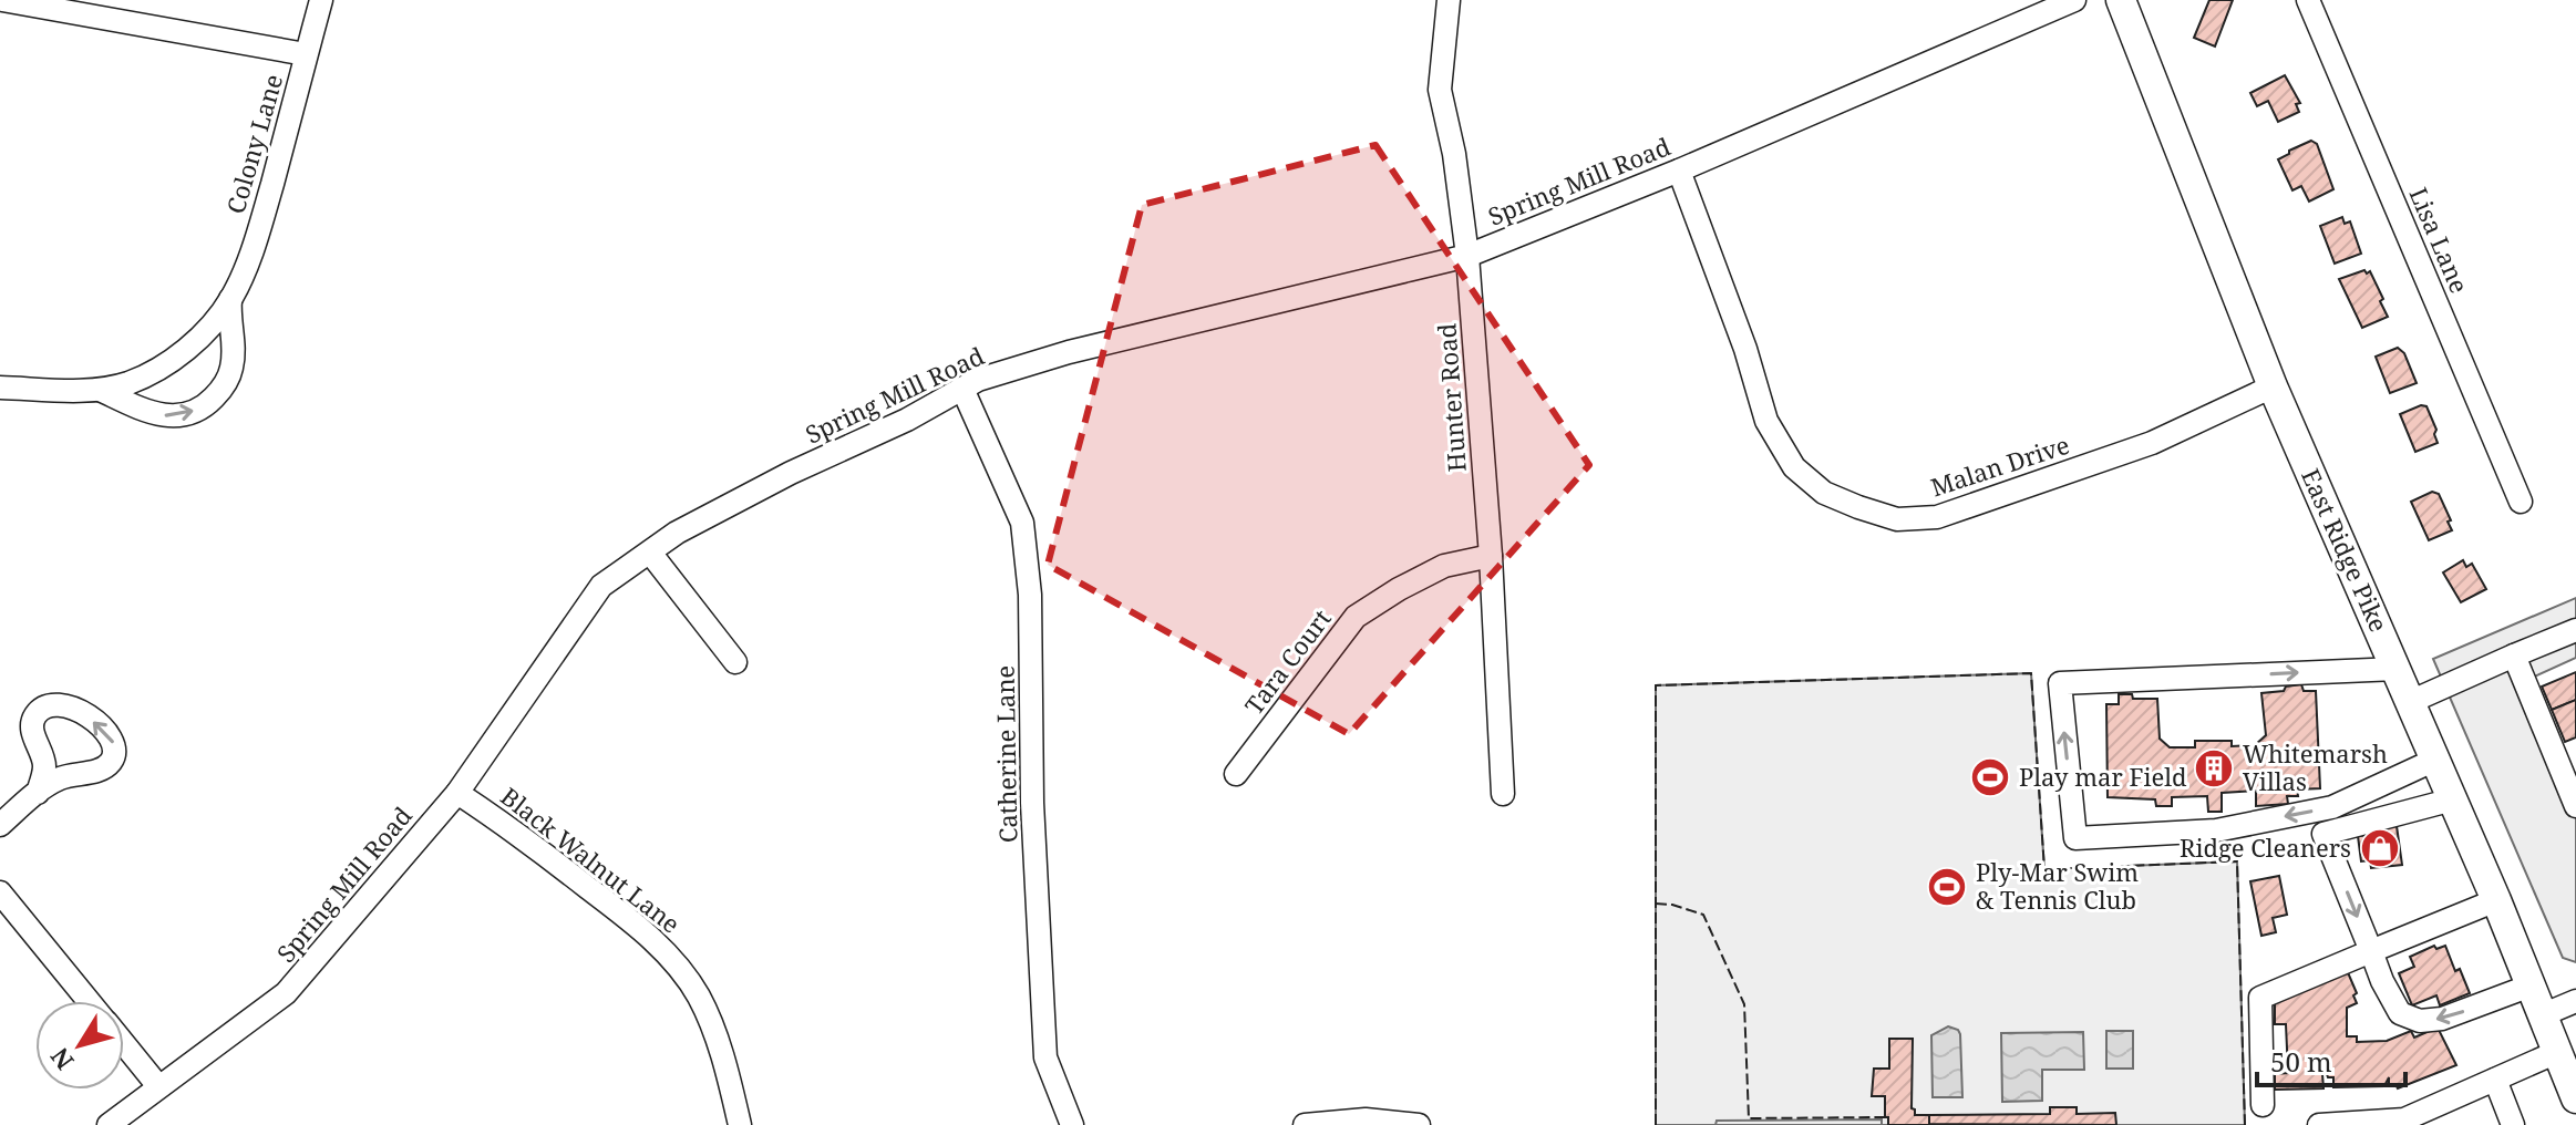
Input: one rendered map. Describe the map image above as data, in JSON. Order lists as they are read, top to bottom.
{
  "streets": {
    "main road": ["East Ridge Pike"],
    "street": [
      "Colony Lane",
      "Spring Mill Road",
      "Lisa Lane",
      "Hunter Road",
      "Malan Drive",
      "Tara Court",
      "Catherine Lane",
      "Black Walnut Lane"
    ]
  },
  "crossings": [
    ["Spring Mill Road", "Hunter Road"],
    ["Spring Mill Road", "Malan Drive"],
    ["Spring Mill Road", "Catherine Lane"],
    ["Spring Mill Road", "Black Walnut Lane"],
    ["Hunter Road", "Tara Court"],
    ["Malan Drive", "East Ridge Pike"]
  ],
  "places": {
    "building": ["Whitemarsh Villas"],
    "sports": ["Play mar Field", "Ply-Mar Swim & Tennis Club"],
    "shop": ["Ridge Cleaners"]
  },
  "scale_bar": "50 m",
  "north": "bottom left"
}
